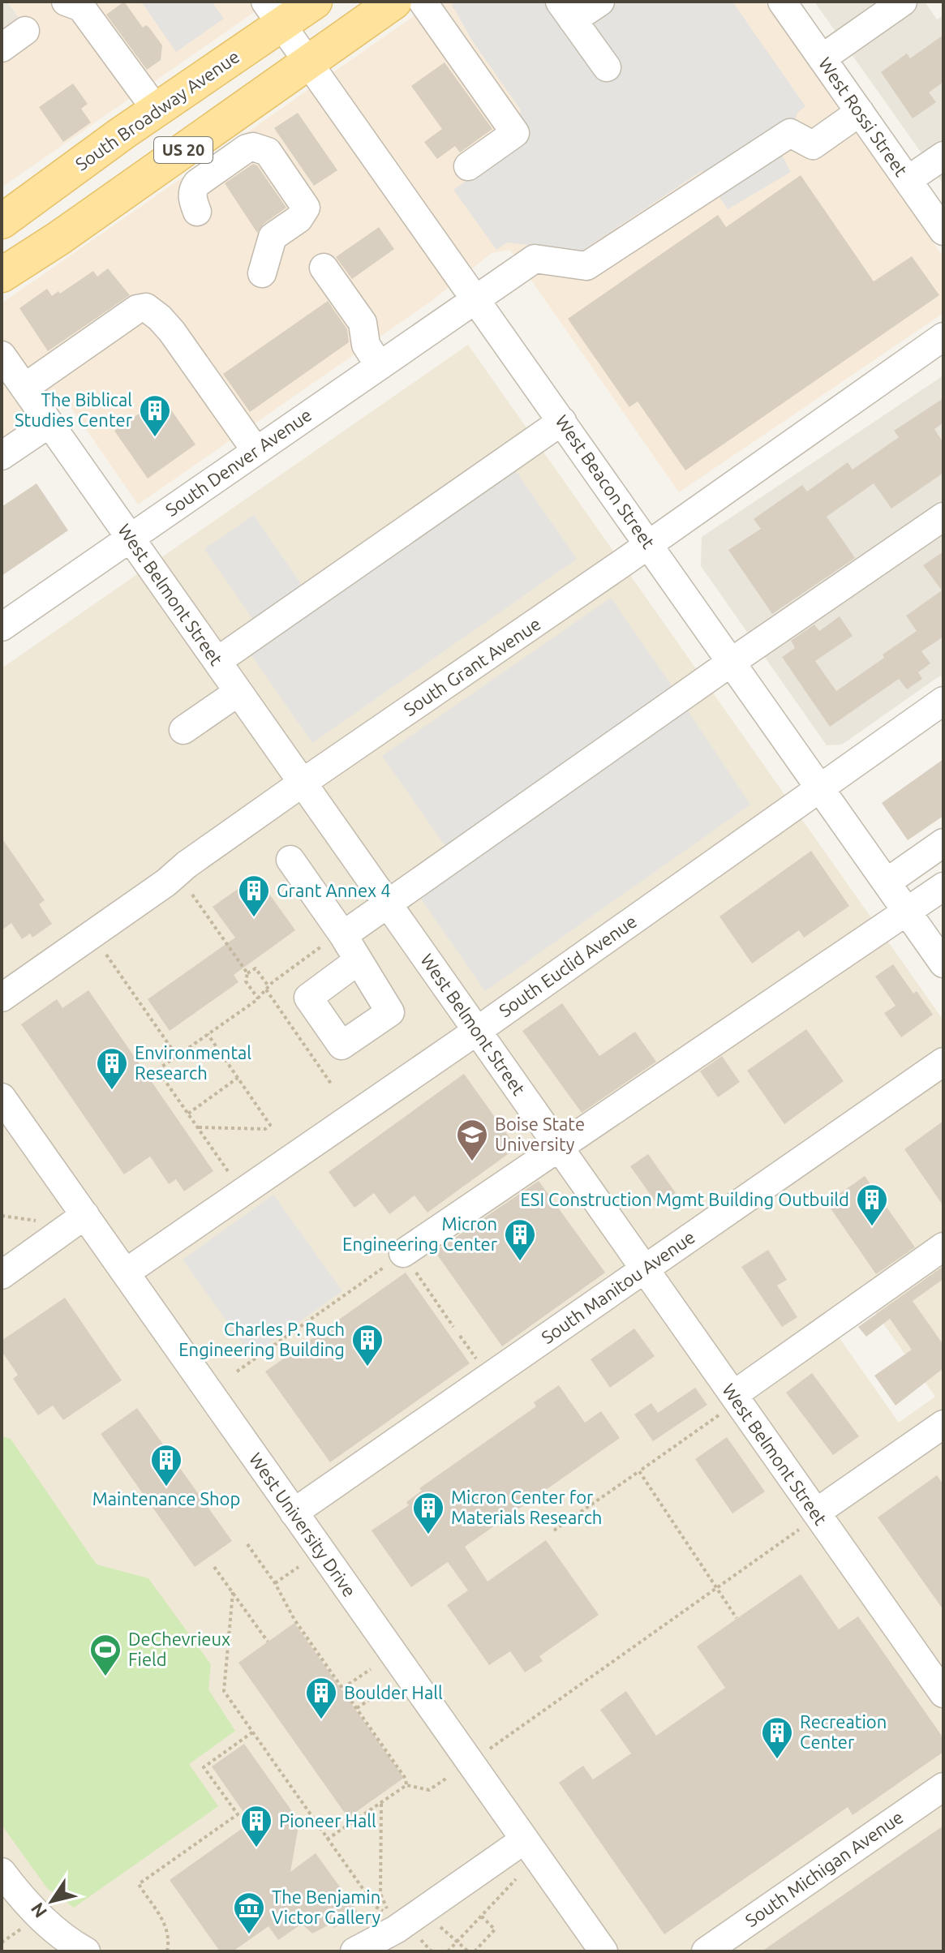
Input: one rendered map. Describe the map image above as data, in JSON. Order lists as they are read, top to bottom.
{
  "streets": {
    "main road": ["South Broadway Avenue", "US 20"],
    "street": [
      "West Rossi Street",
      "South Denver Avenue",
      "West Beacon Street",
      "West Belmont Street",
      "South Grant Avenue",
      "South Euclid Avenue",
      "South Manitou Avenue",
      "West University Drive",
      "South Michigan Avenue"
    ]
  },
  "crossings": [
    ["South Broadway Avenue", "West Beacon Street"],
    ["West Rossi Street", "South Denver Avenue"],
    ["US 20", "West Beacon Street"],
    ["South Denver Avenue", "West Beacon Street"],
    ["South Denver Avenue", "West Belmont Street"],
    ["West Beacon Street", "South Grant Avenue"],
    ["West Beacon Street", "South Euclid Avenue"],
    ["West Belmont Street", "South Grant Avenue"],
    ["West Belmont Street", "South Euclid Avenue"],
    ["West Belmont Street", "South Manitou Avenue"],
    ["South Euclid Avenue", "West University Drive"],
    ["South Manitou Avenue", "West University Drive"]
  ],
  "places": {
    "building": [
      "The Biblical Studies Center",
      "Grant Annex 4",
      "Environmental Research",
      "ESI Construction Mgmt Building Outbuild",
      "Micron Engineering Center",
      "Charles P. Ruch Engineering Building",
      "Maintenance Shop",
      "Micron Center for Materials Research",
      "Boulder Hall",
      "Recreation Center",
      "Pioneer Hall"
    ],
    "school or university": ["Boise State University"],
    "sports": ["DeChevrieux Field"],
    "museum": ["The Benjamin Victor Gallery"]
  },
  "north": "bottom left"
}
